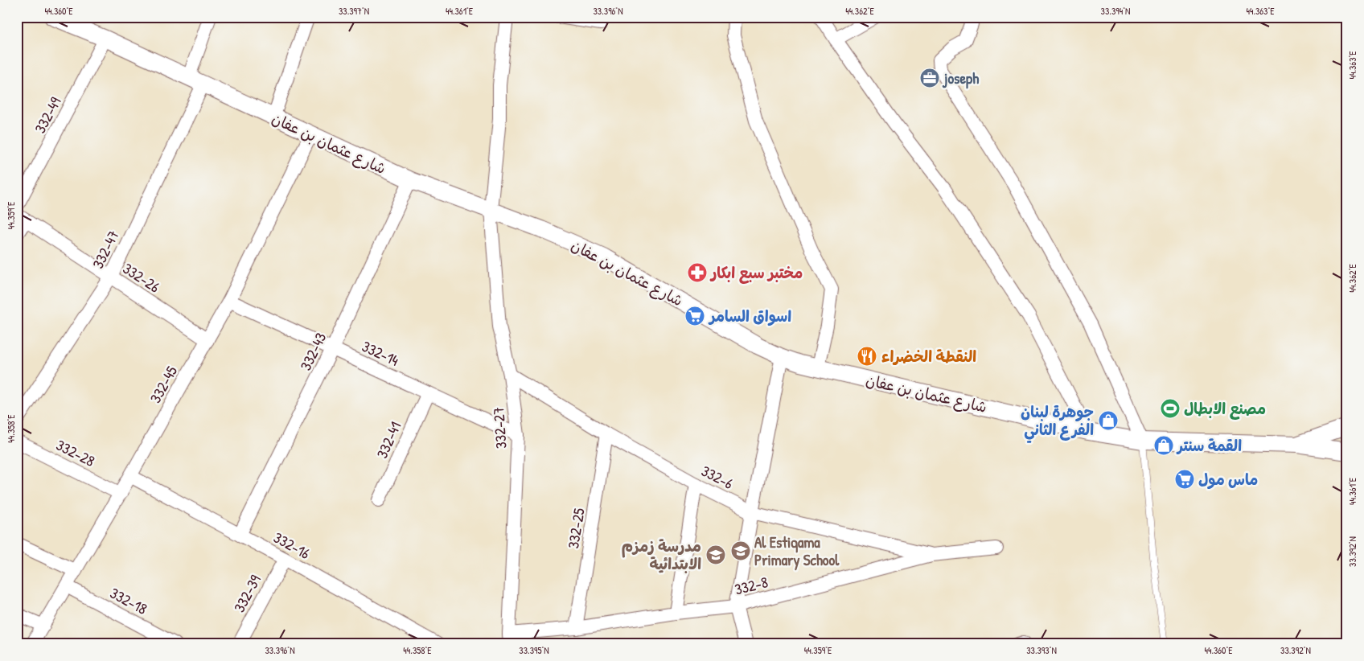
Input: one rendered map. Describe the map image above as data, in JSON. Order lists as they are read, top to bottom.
{
  "streets": {
    "street": [
      "332-49",
      "شارع عثمان بن عفان",
      "332-47",
      "332-26",
      "332-43",
      "332-14",
      "332-45",
      "332-27",
      "332-41",
      "332-28",
      "332-6",
      "332-25",
      "332-16",
      "332-8",
      "332-39",
      "332-18"
    ]
  },
  "crossings": [
    ["332-49", "شارع عثمان بن عفان"],
    ["شارع عثمان بن عفان", "332-47"],
    ["شارع عثمان بن عفان", "332-43"],
    ["شارع عثمان بن عفان", "332-45"],
    ["شارع عثمان بن عفان", "332-27"],
    ["332-47", "332-26"],
    ["332-26", "332-45"],
    ["332-43", "332-14"],
    ["332-43", "332-16"],
    ["332-14", "332-45"],
    ["332-14", "332-27"],
    ["332-14", "332-41"],
    ["332-45", "332-28"],
    ["332-45", "332-16"],
    ["332-45", "332-18"],
    ["332-27", "332-6"],
    ["332-27", "332-8"],
    ["332-6", "332-25"],
    ["332-6", "332-8"],
    ["332-25", "332-8"],
    ["332-16", "332-39"]
  ],
  "places": {
    "office": ["joseph"],
    "pharmacy": ["مختبر سبع ابكار"],
    "supermarket": ["اسواق السامر", "ماس مول"],
    "restaurant": ["النقطة الخضراء"],
    "sports": ["مصنع الابطال"],
    "shop": ["جوهرة لبنان الفرع الثاني", "القمة سنتر"],
    "school or university": ["Al Estiqama Primary School", "مدرسة زمزم الابتدائية"]
  },
  "coordinates": [
    "44.360°E",
    "33.397°N",
    "44.361°E",
    "33.396°N",
    "44.362°E",
    "33.394°N",
    "44.363°E",
    "44.359°E",
    "44.358°E",
    "33.392°N",
    "33.395°N",
    "33.393°N"
  ]
}
